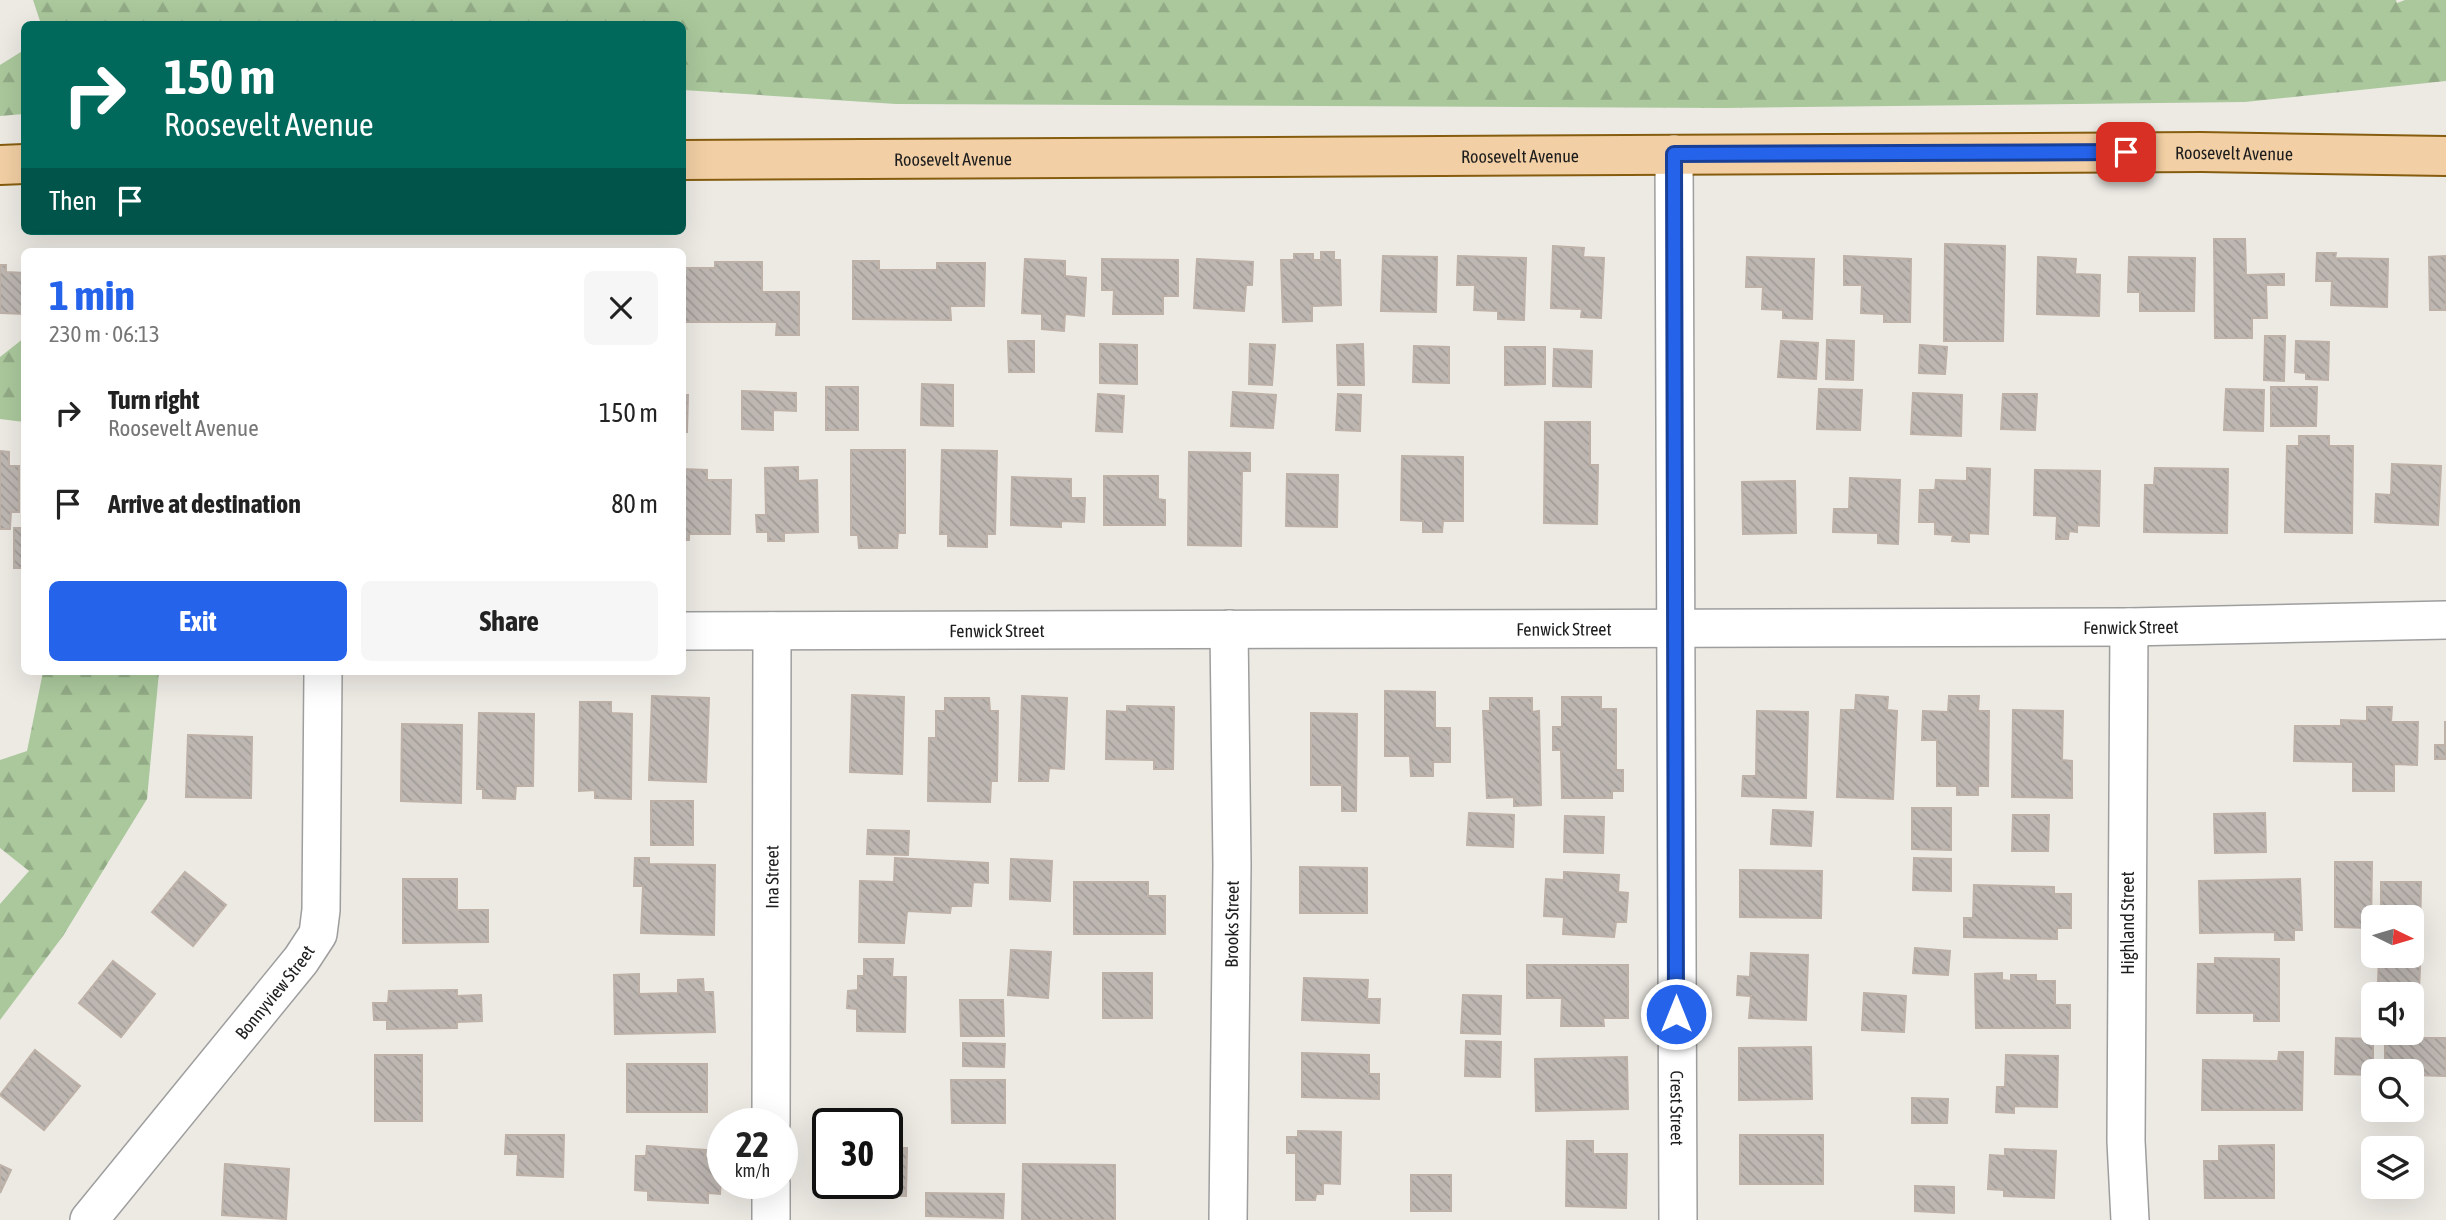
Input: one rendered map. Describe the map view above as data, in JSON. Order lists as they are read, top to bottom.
{
  "streets": {
    "main road": ["Roosevelt Avenue"],
    "street": [
      "Fenwick Street",
      "Ina Street",
      "Highland Street",
      "Brooks Street",
      "Bonnyview Street",
      "Crest Street"
    ]
  },
  "crossings": [
    ["Roosevelt Avenue", "Crest Street"],
    ["Fenwick Street", "Ina Street"],
    ["Fenwick Street", "Highland Street"],
    ["Fenwick Street", "Brooks Street"],
    ["Fenwick Street", "Crest Street"]
  ],
  "north": "right",
  "page": {
    "turn": ["150 m", "Roosevelt Avenue"],
    "then": "Then",
    "heading": ["1 min", "230 m · 06:13"],
    "list": [
      {
        "name": "Turn right",
        "note": "Roosevelt Avenue",
        "value": "150 m"
      },
      {
        "name": "Arrive at destination",
        "value": "80 m"
      }
    ],
    "buttons": ["Exit", "Share"],
    "speed": "22 km/h",
    "limit": "30"
  }
}
